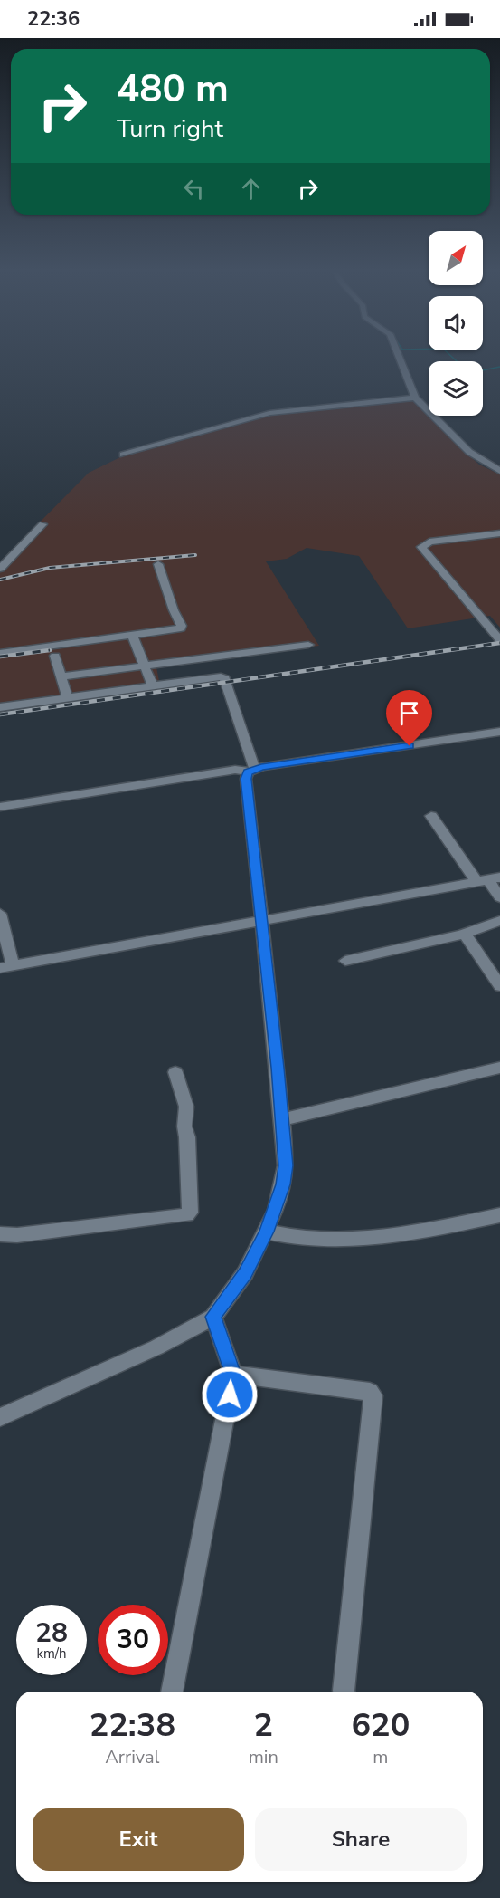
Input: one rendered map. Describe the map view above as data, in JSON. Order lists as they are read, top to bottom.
{
  "north": "top right",
  "page": {
    "status": "22:36",
    "turn": ["480 m", "Turn right"],
    "speed": "28 km/h",
    "limit": "30",
    "eta": [
      "22:38",
      "Arrival",
      "2",
      "min",
      "620",
      "m"
    ],
    "buttons": ["Exit", "Share"]
  }
}
